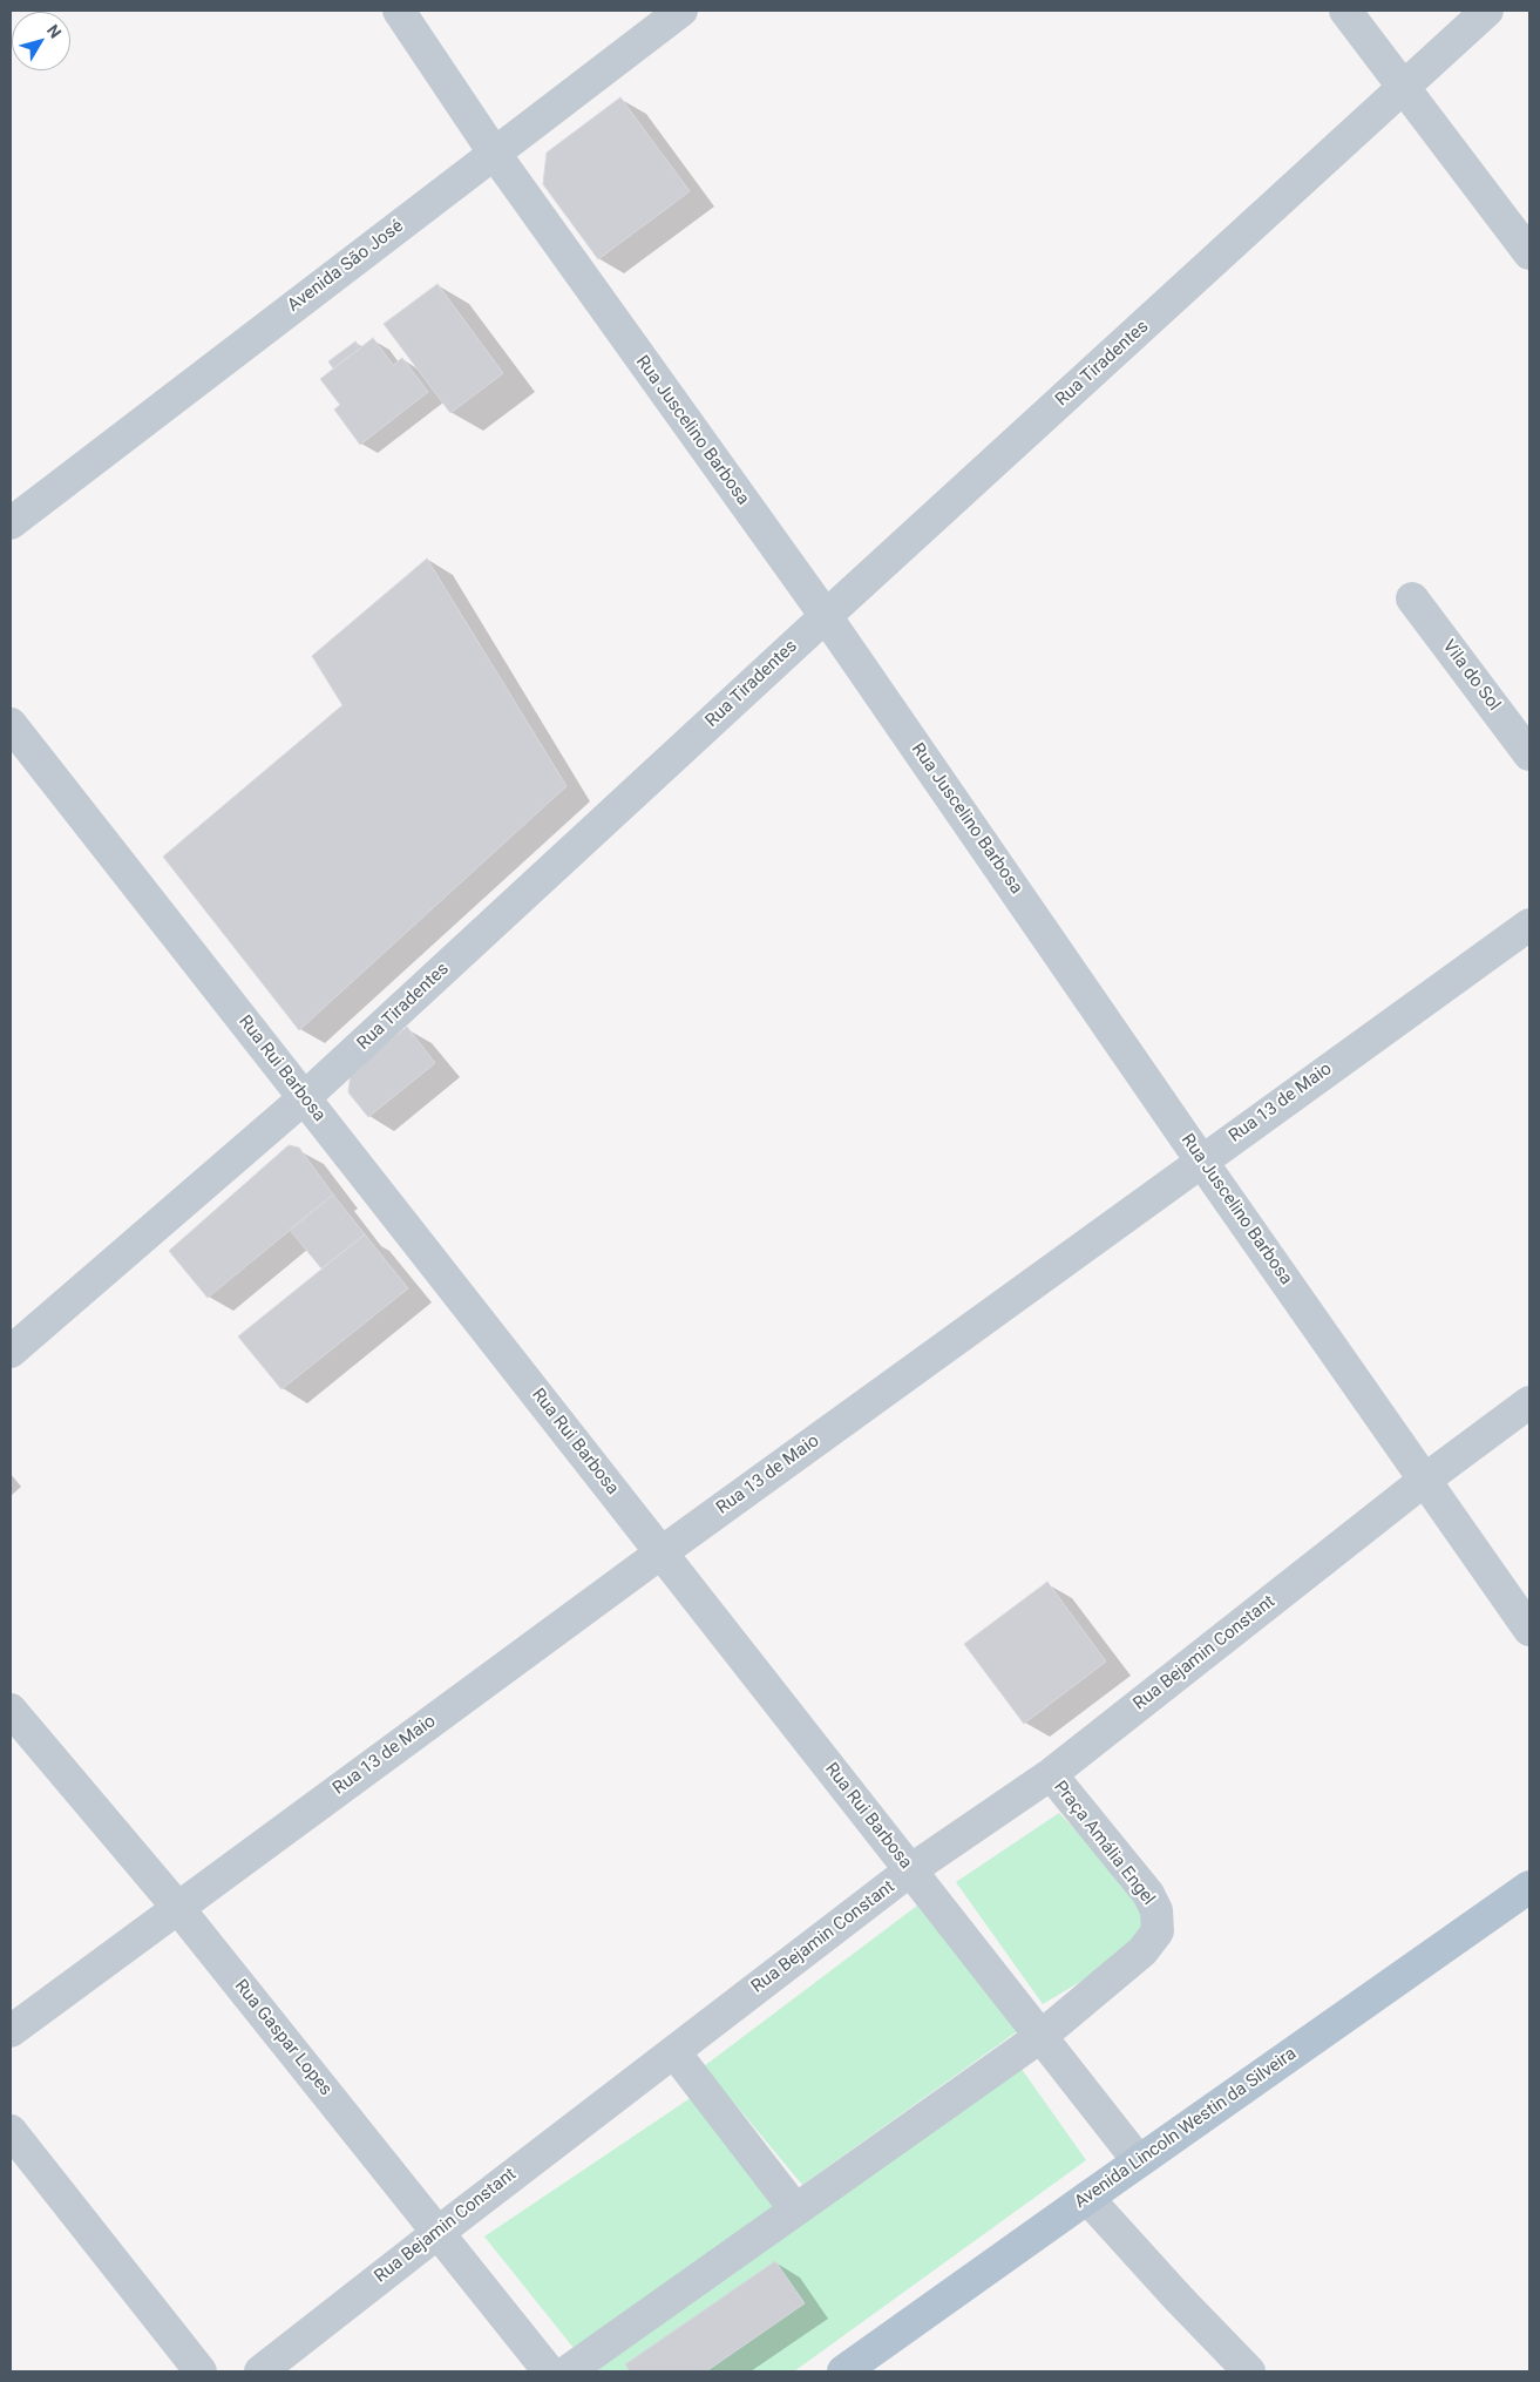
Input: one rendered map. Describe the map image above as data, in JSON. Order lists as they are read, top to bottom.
{
  "streets": {
    "main road": ["Avenida Lincoln Westin da Silveira"],
    "street": [
      "Avenida São José",
      "Rua Tiradentes",
      "Rua Juscelino Barbosa",
      "Vila do Sol",
      "Rua Rui Barbosa",
      "Rua 13 de Maio",
      "Rua Bejamin Constant",
      "Praça Amália Engel",
      "Rua Gaspar Lopes"
    ]
  },
  "crossings": [
    ["Avenida São José", "Rua Juscelino Barbosa"],
    ["Rua Tiradentes", "Rua Juscelino Barbosa"],
    ["Rua Tiradentes", "Rua Rui Barbosa"],
    ["Rua Juscelino Barbosa", "Rua 13 de Maio"],
    ["Rua Juscelino Barbosa", "Rua Bejamin Constant"],
    ["Rua Rui Barbosa", "Rua 13 de Maio"],
    ["Rua Rui Barbosa", "Rua Bejamin Constant"],
    ["Rua Rui Barbosa", "Praça Amália Engel"],
    ["Rua Rui Barbosa", "Avenida Lincoln Westin da Silveira"],
    ["Rua 13 de Maio", "Rua Gaspar Lopes"],
    ["Rua Bejamin Constant", "Praça Amália Engel"],
    ["Rua Bejamin Constant", "Rua Gaspar Lopes"]
  ],
  "north": "top right"
}
